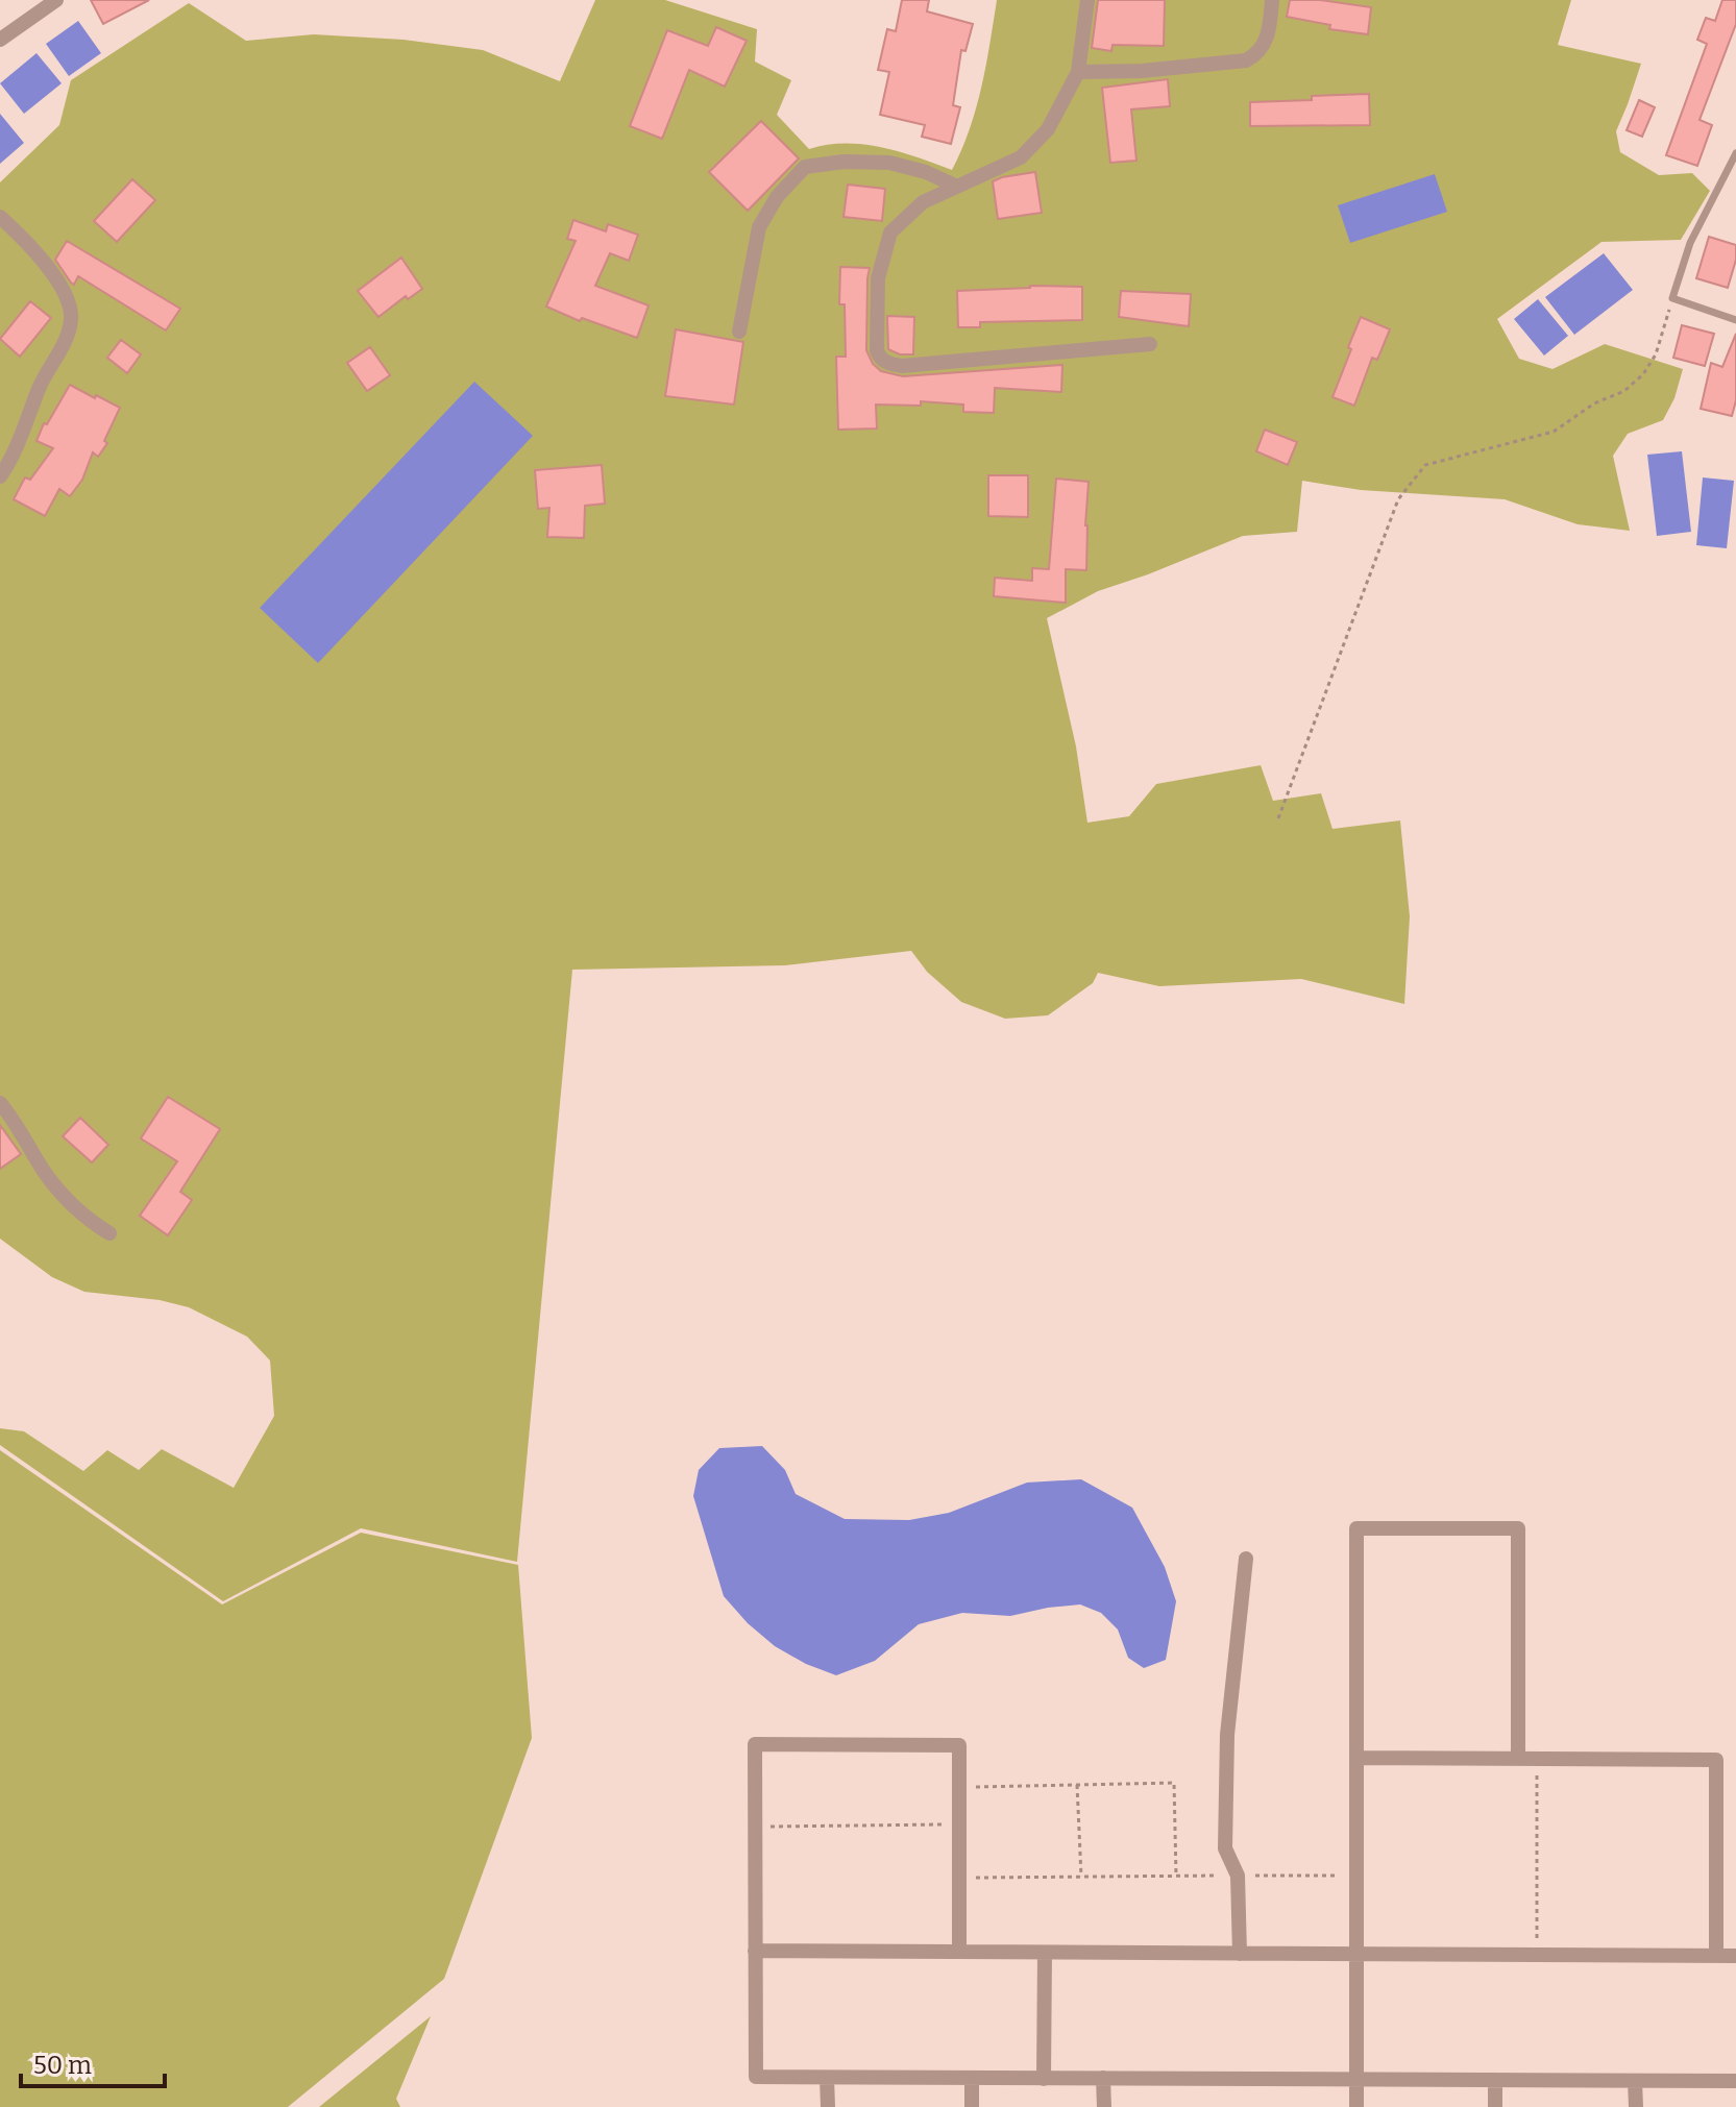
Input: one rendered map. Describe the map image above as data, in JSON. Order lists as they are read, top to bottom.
{
  "scale_bar": "50 m"
}
